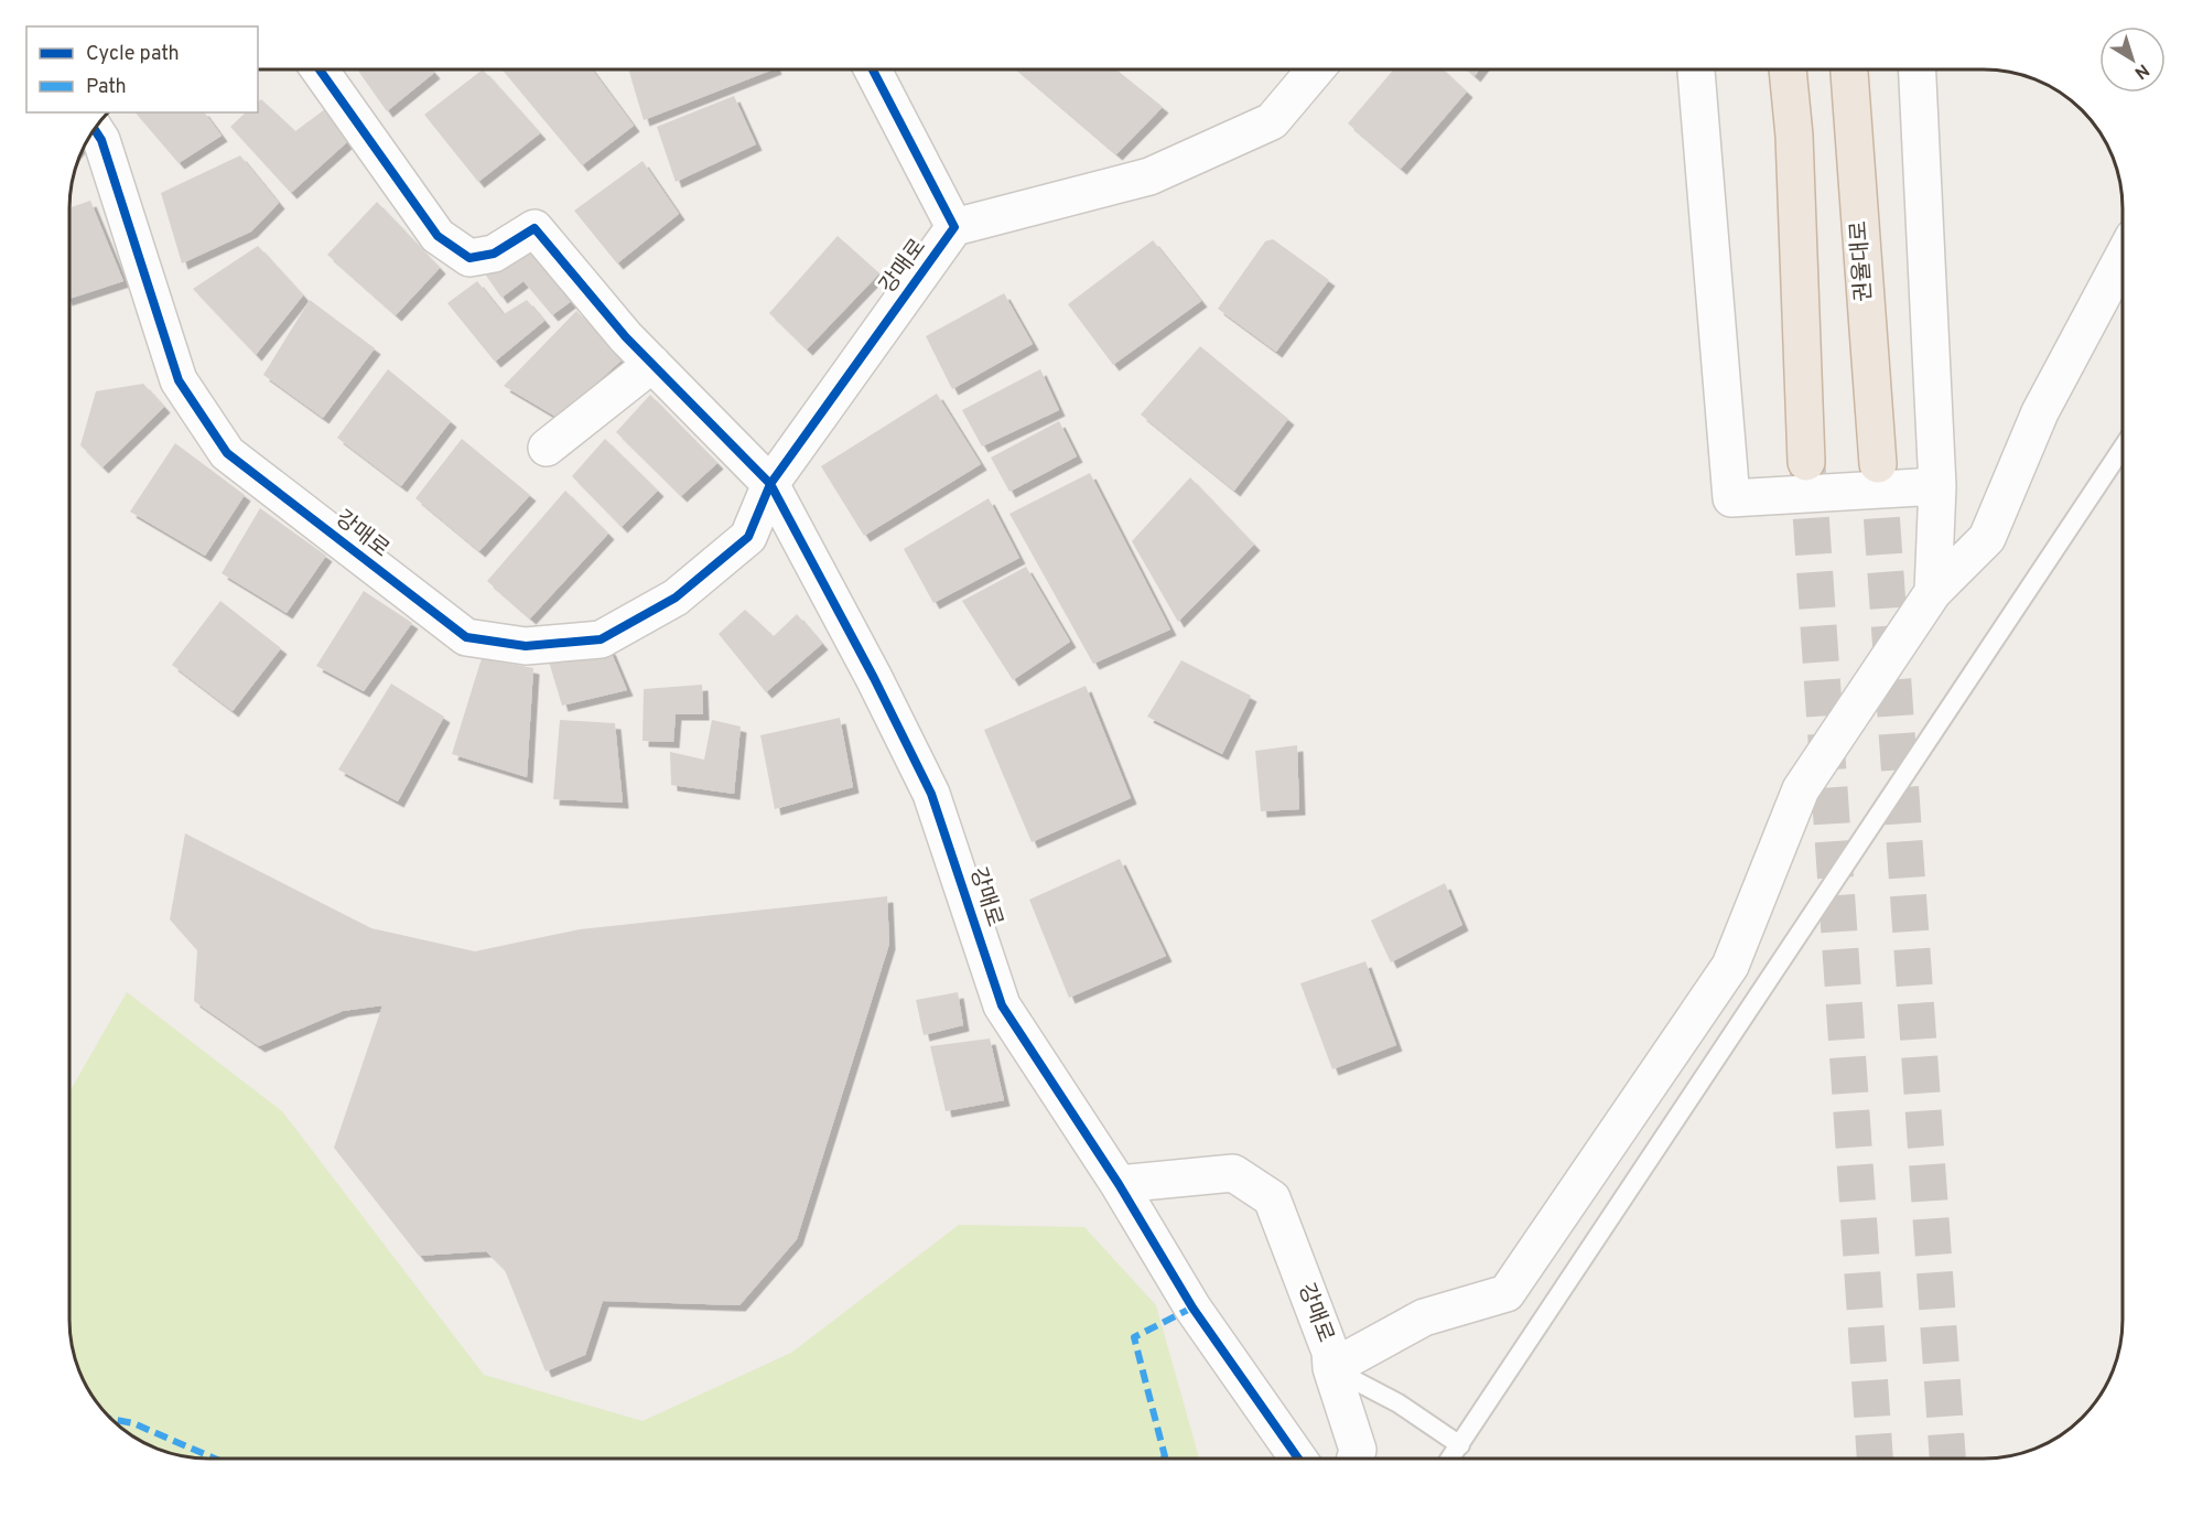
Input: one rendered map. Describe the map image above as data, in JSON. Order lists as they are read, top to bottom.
{
  "streets": {
    "highway": ["권율대로"],
    "street": ["강매로"]
  },
  "legend": ["Cycle path", "Path"],
  "north": "bottom right"
}
